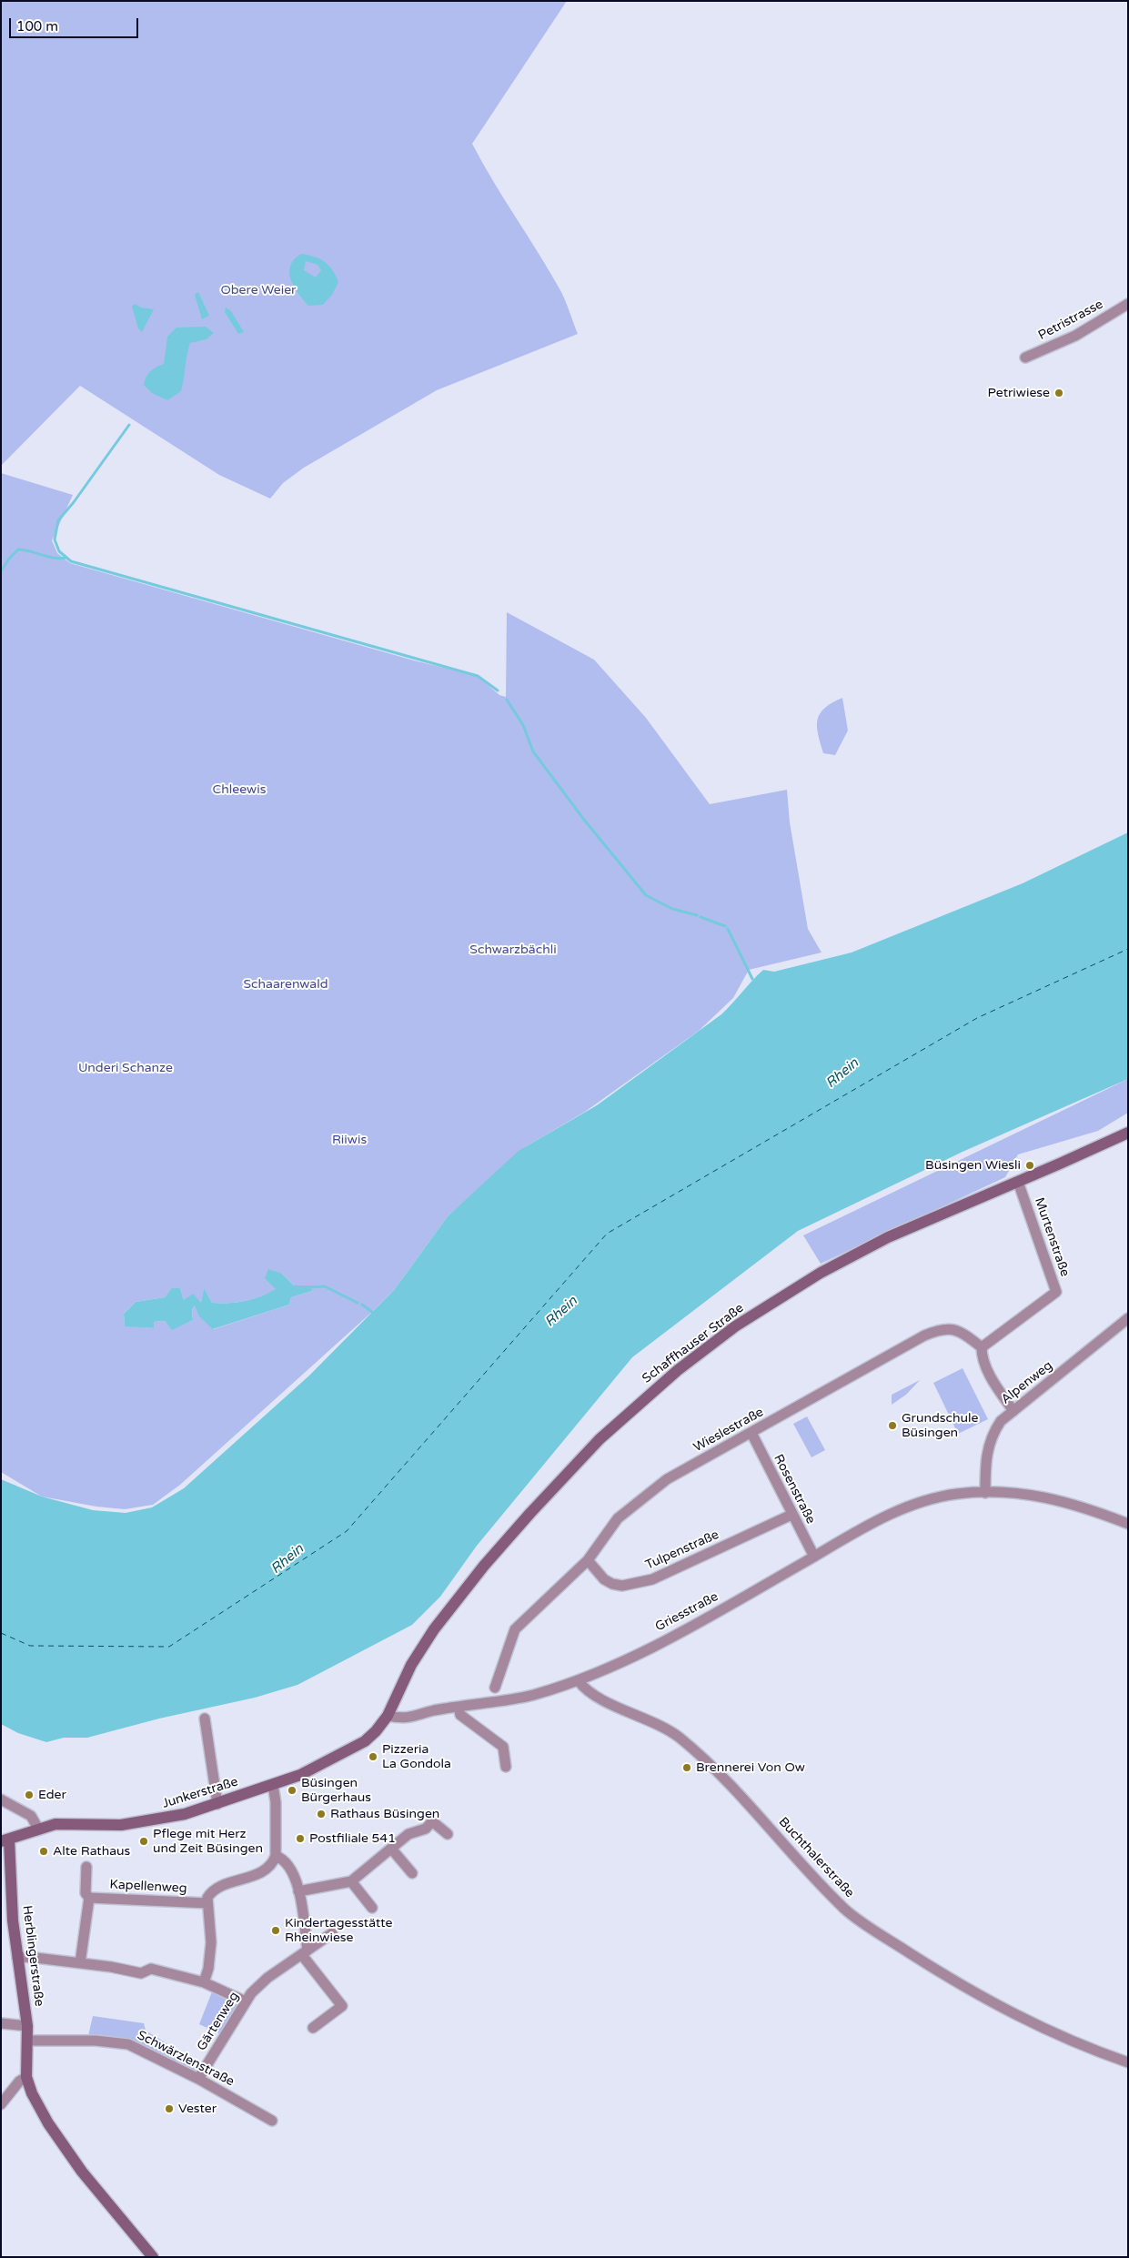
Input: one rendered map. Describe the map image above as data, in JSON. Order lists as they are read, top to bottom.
{
  "streets": {
    "main road": ["Schaffhauser Straße", "Junkerstraße", "Herblingerstraße"],
    "street": [
      "Petristrasse",
      "Murtenstraße",
      "Alpenweg",
      "Wieslestraße",
      "Rosenstraße",
      "Tulpenstraße",
      "Griesstraße",
      "Buchthalerstraße",
      "Kapellenweg",
      "Gärtenweg",
      "Schwärzlenstraße"
    ]
  },
  "crossings": [
    ["Murtenstraße", "Schaffhauser Straße"],
    ["Murtenstraße", "Wieslestraße"],
    ["Schaffhauser Straße", "Griesstraße"],
    ["Schaffhauser Straße", "Junkerstraße"],
    ["Alpenweg", "Griesstraße"],
    ["Wieslestraße", "Rosenstraße"],
    ["Wieslestraße", "Tulpenstraße"],
    ["Rosenstraße", "Tulpenstraße"],
    ["Rosenstraße", "Griesstraße"],
    ["Griesstraße", "Junkerstraße"],
    ["Griesstraße", "Buchthalerstraße"],
    ["Junkerstraße", "Herblingerstraße"],
    ["Herblingerstraße", "Schwärzlenstraße"],
    ["Gärtenweg", "Schwärzlenstraße"]
  ],
  "water": ["Rhein"],
  "parks": [
    "Obere Weier",
    "Chleewis",
    "Schwarzbächli",
    "Schaarenwald",
    "Underi Schanze",
    "Riiwis"
  ],
  "places": [
    "Petriwiese",
    "Büsingen Wiesli",
    "Grundschule Büsingen",
    "Pizzeria La Gondola",
    "Brennerei Von Ow",
    "Büsingen Bürgerhaus",
    "Eder",
    "Rathaus Büsingen",
    "Postfiliale 541",
    "Pflege mit Herz und Zeit Büsingen",
    "Alte Rathaus",
    "Kindertagesstätte Rheinwiese",
    "Vester"
  ],
  "scale_bar": "100 m"
}
